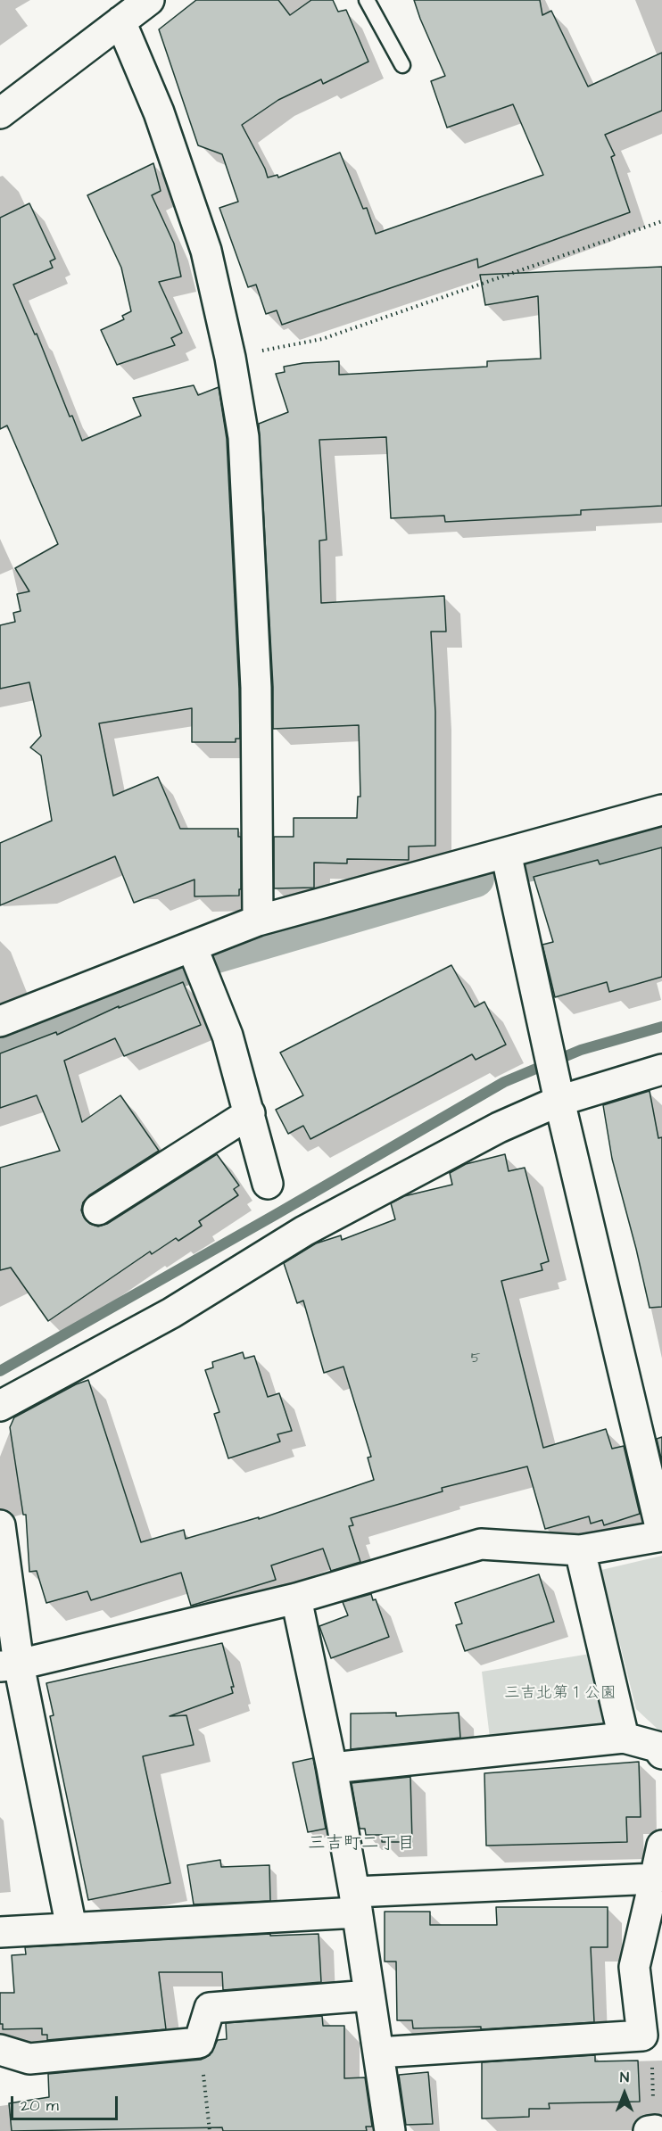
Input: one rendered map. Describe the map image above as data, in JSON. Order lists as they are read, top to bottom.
{
  "districts": ["三吉町二丁目"],
  "parks": ["三吉北第１公園"],
  "house_numbers": ["5"],
  "scale_bar": "20 m",
  "north": "top"
}
